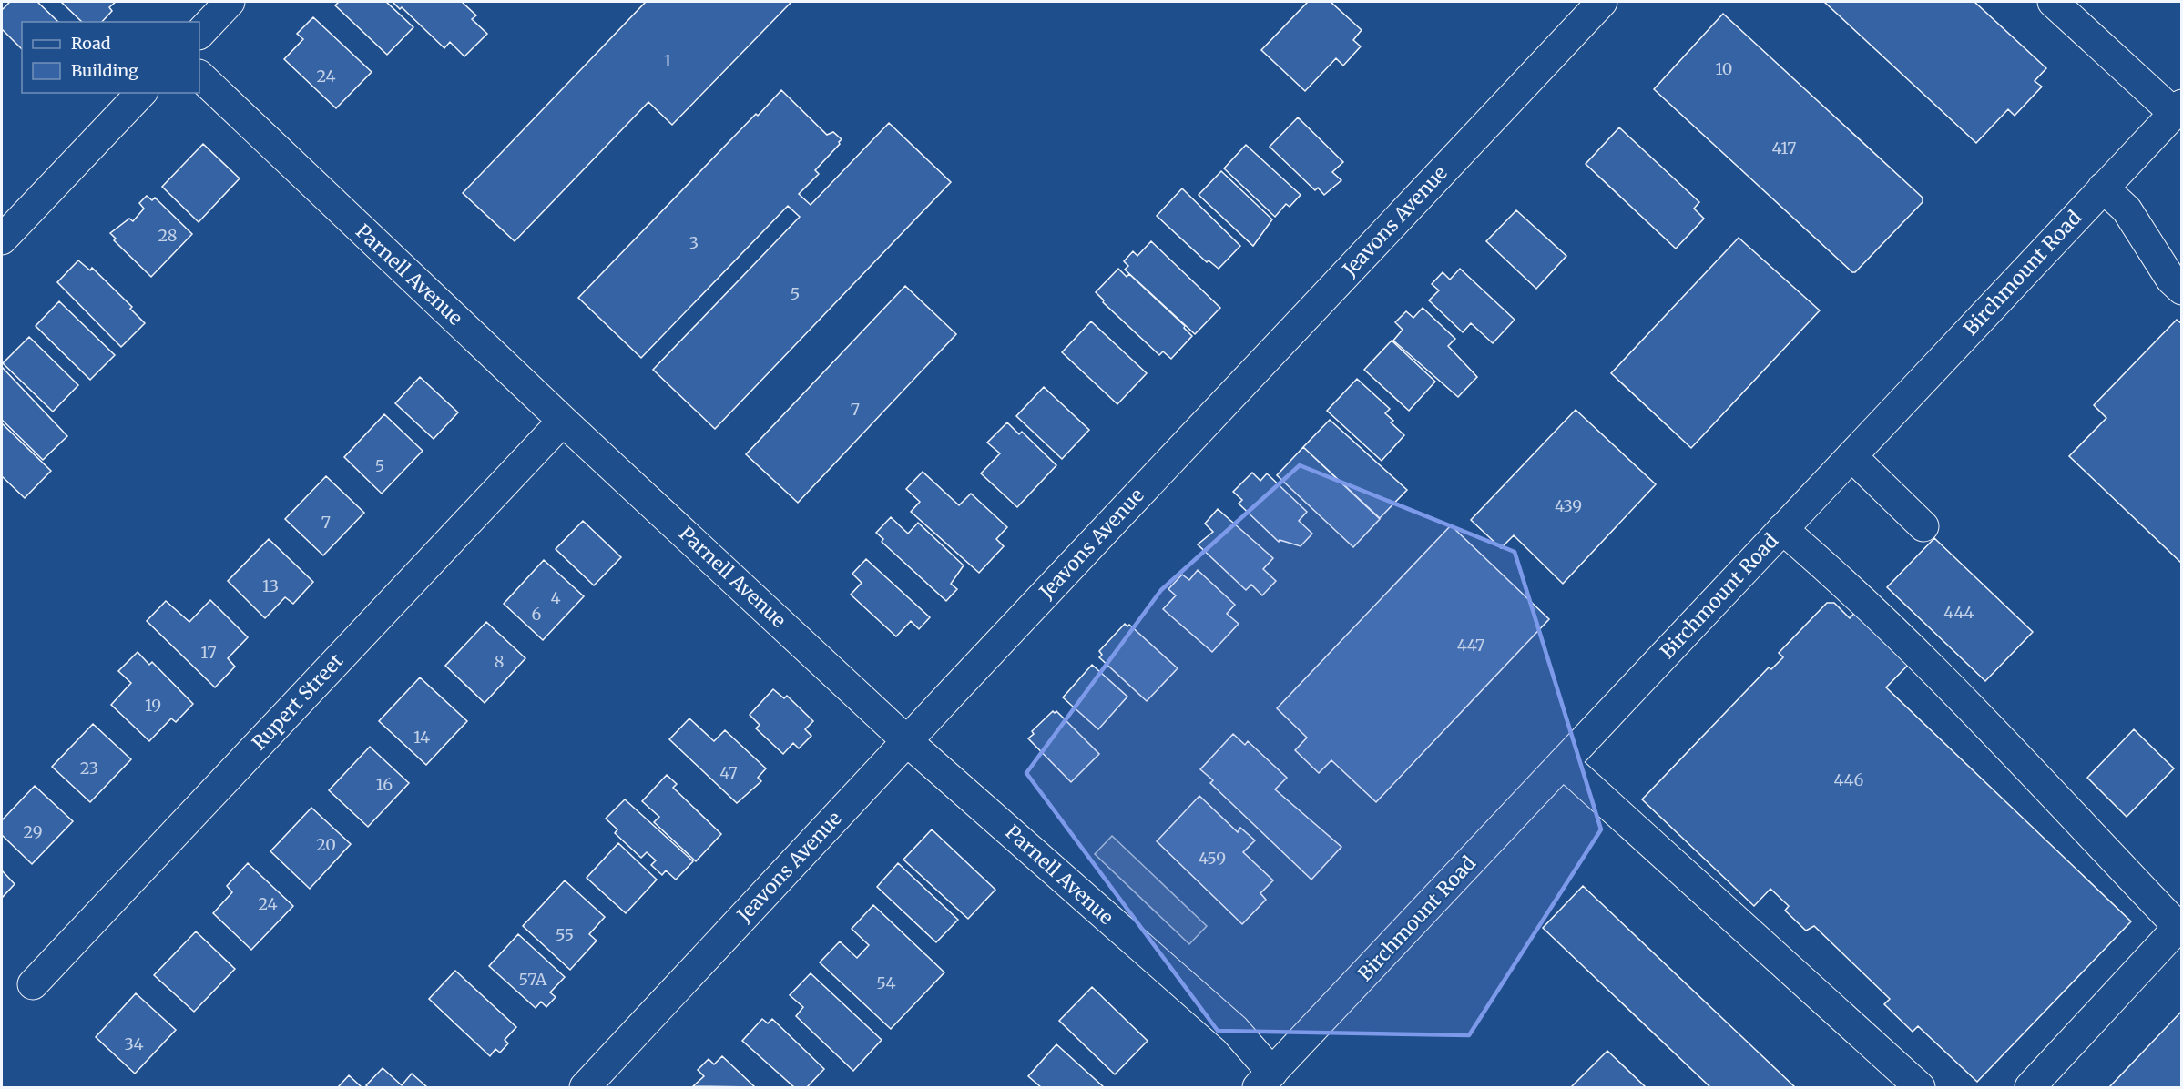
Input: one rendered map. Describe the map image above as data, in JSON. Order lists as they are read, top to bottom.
{
  "streets": {
    "street": [
      "Jeavons Avenue",
      "Birchmount Road",
      "Parnell Avenue",
      "Rupert Street"
    ]
  },
  "crossings": [
    ["Jeavons Avenue", "Parnell Avenue"],
    ["Birchmount Road", "Parnell Avenue"],
    ["Parnell Avenue", "Rupert Street"]
  ],
  "house_numbers": [
    "1",
    "10",
    "24",
    "417",
    "28",
    "3",
    "5",
    "7",
    "5",
    "439",
    "7",
    "13",
    "4",
    "444",
    "6",
    "447",
    "17",
    "8",
    "19",
    "14",
    "23",
    "47",
    "446",
    "16",
    "29",
    "20",
    "459",
    "24",
    "55",
    "57A",
    "54",
    "34"
  ],
  "legend": ["Road", "Building"]
}
